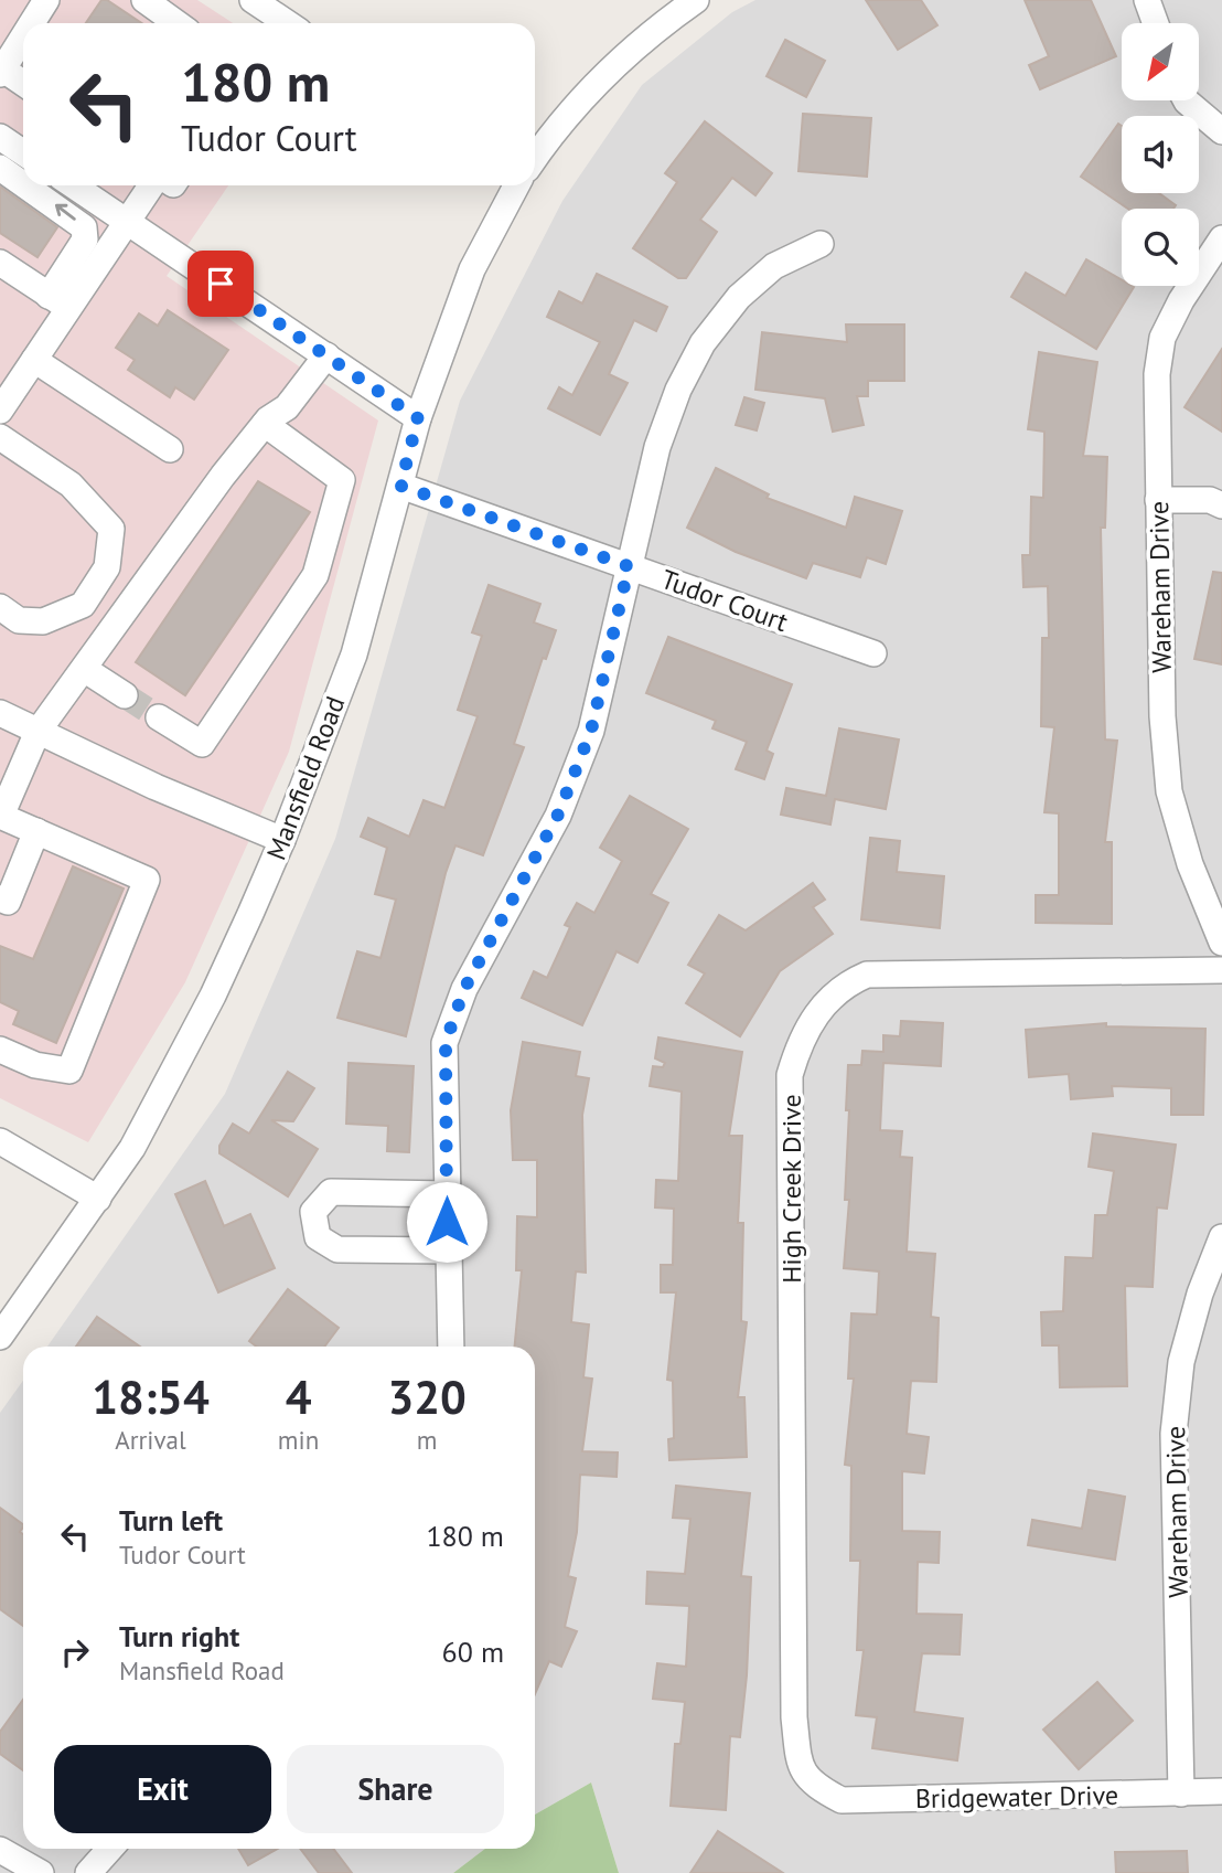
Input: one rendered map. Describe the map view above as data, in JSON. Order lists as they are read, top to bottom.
{
  "streets": {
    "street": [
      "Wareham Drive",
      "Tudor Court",
      "Mansfield Road",
      "High Creek Drive",
      "Bridgewater Drive"
    ]
  },
  "crossings": [
    ["Wareham Drive", "Bridgewater Drive"],
    ["Tudor Court", "Mansfield Road"],
    ["High Creek Drive", "Bridgewater Drive"]
  ],
  "north": "bottom left",
  "page": {
    "turn": ["180 m", "Tudor Court"],
    "eta": [
      "18:54",
      "Arrival",
      "4",
      "min",
      "320",
      "m"
    ],
    "list": [
      {
        "name": "Turn left",
        "note": "Tudor Court",
        "value": "180 m"
      },
      {
        "name": "Turn right",
        "note": "Mansfield Road",
        "value": "60 m"
      }
    ],
    "buttons": ["Exit", "Share"]
  }
}
